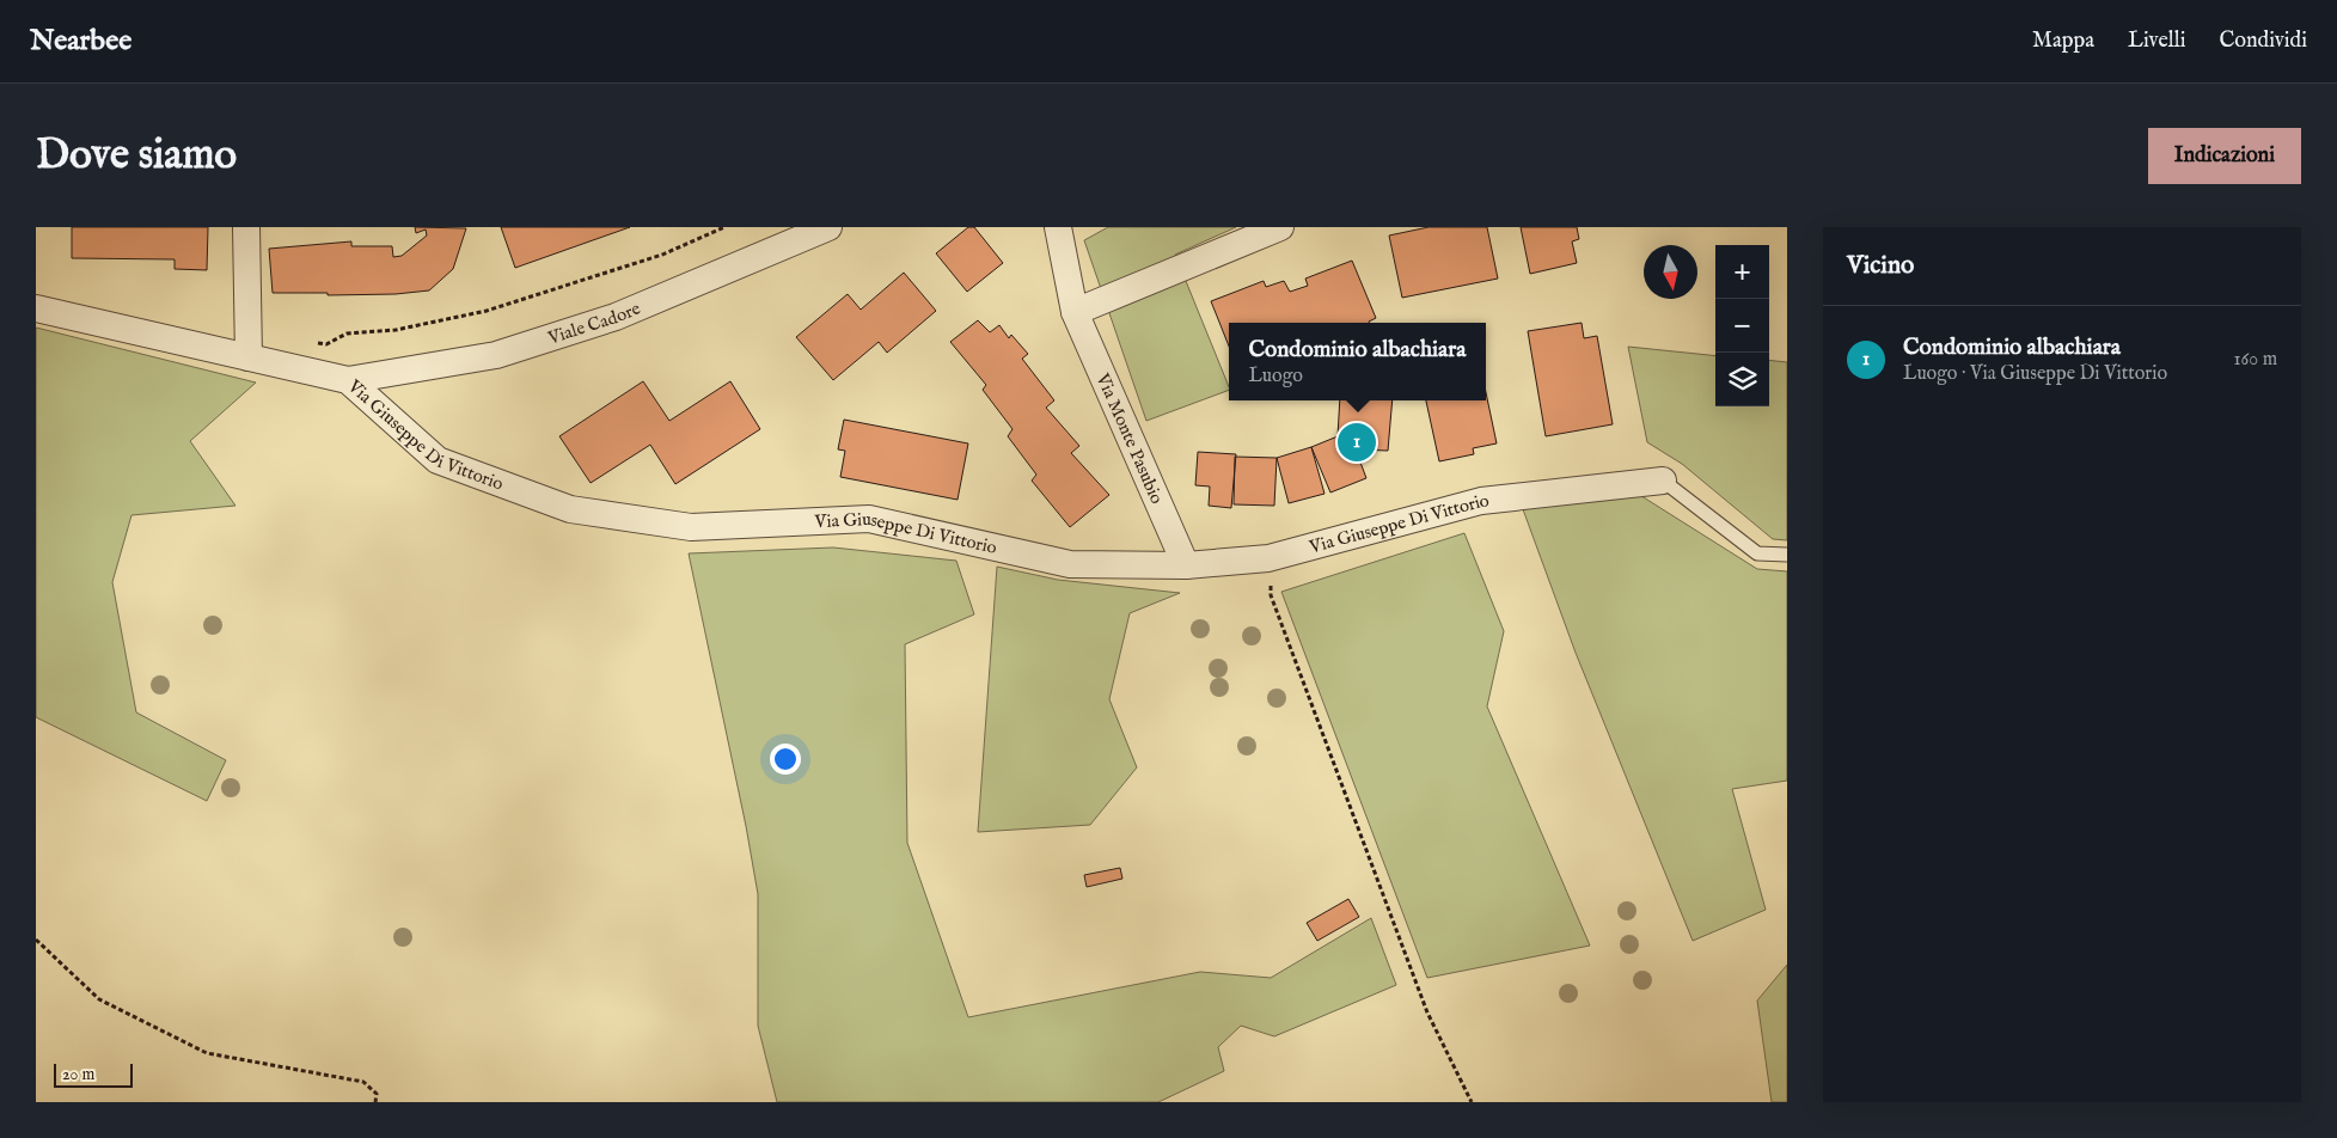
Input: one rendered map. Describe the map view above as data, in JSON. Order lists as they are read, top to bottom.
{
  "streets": {
    "street": ["Viale Cadore", "Via Giuseppe Di Vittorio", "Via Monte Pasubio"]
  },
  "crossings": [
    ["Viale Cadore", "Via Giuseppe Di Vittorio"],
    ["Via Giuseppe Di Vittorio", "Via Monte Pasubio"]
  ],
  "scale_bar": "20 m",
  "north": "bottom",
  "page": {
    "header": "Nearbee",
    "nav": ["Mappa", "Livelli", "Condividi"],
    "buttons": "Indicazioni",
    "title": "Dove siamo",
    "heading": "Vicino",
    "map_buttons": ["+", "−"],
    "list": [
      {
        "mark": "1",
        "name": "Condominio albachiara",
        "note": "Luogo · Via Giuseppe Di Vittorio",
        "value": "160 m"
      }
    ],
    "popup": ["Condominio albachiara", "Luogo"],
    "pins": "1",
    "scale": "20 m"
  }
}
